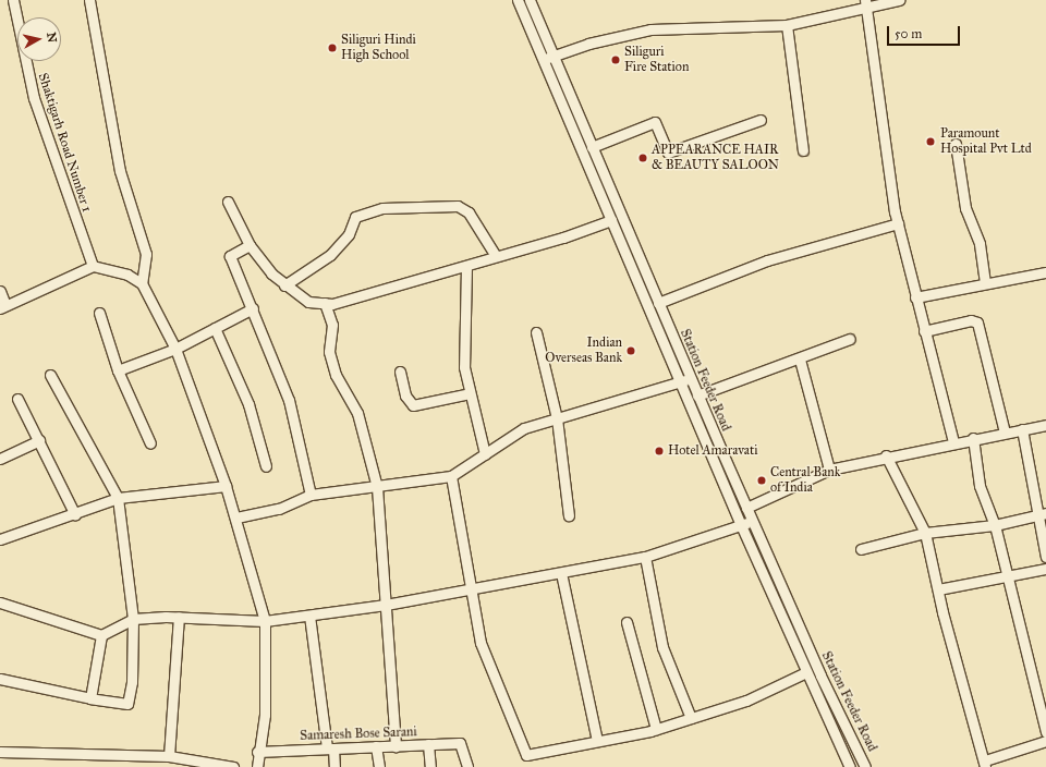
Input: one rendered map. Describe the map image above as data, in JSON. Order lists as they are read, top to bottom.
{
  "streets": {
    "street": ["Shaktigarh Road Number 1", "Station Feeder Road", "Samaresh Bose Sarani"]
  },
  "places": [
    "Siliguri Hindi High School",
    "Siliguri Fire Station",
    "Paramount Hospital Pvt Ltd",
    "APPEARANCE HAIR & BEAUTY SALOON",
    "Indian Overseas Bank",
    "Hotel Amaravati",
    "Central Bank of India"
  ],
  "scale_bar": "50 m",
  "north": "right"
}
